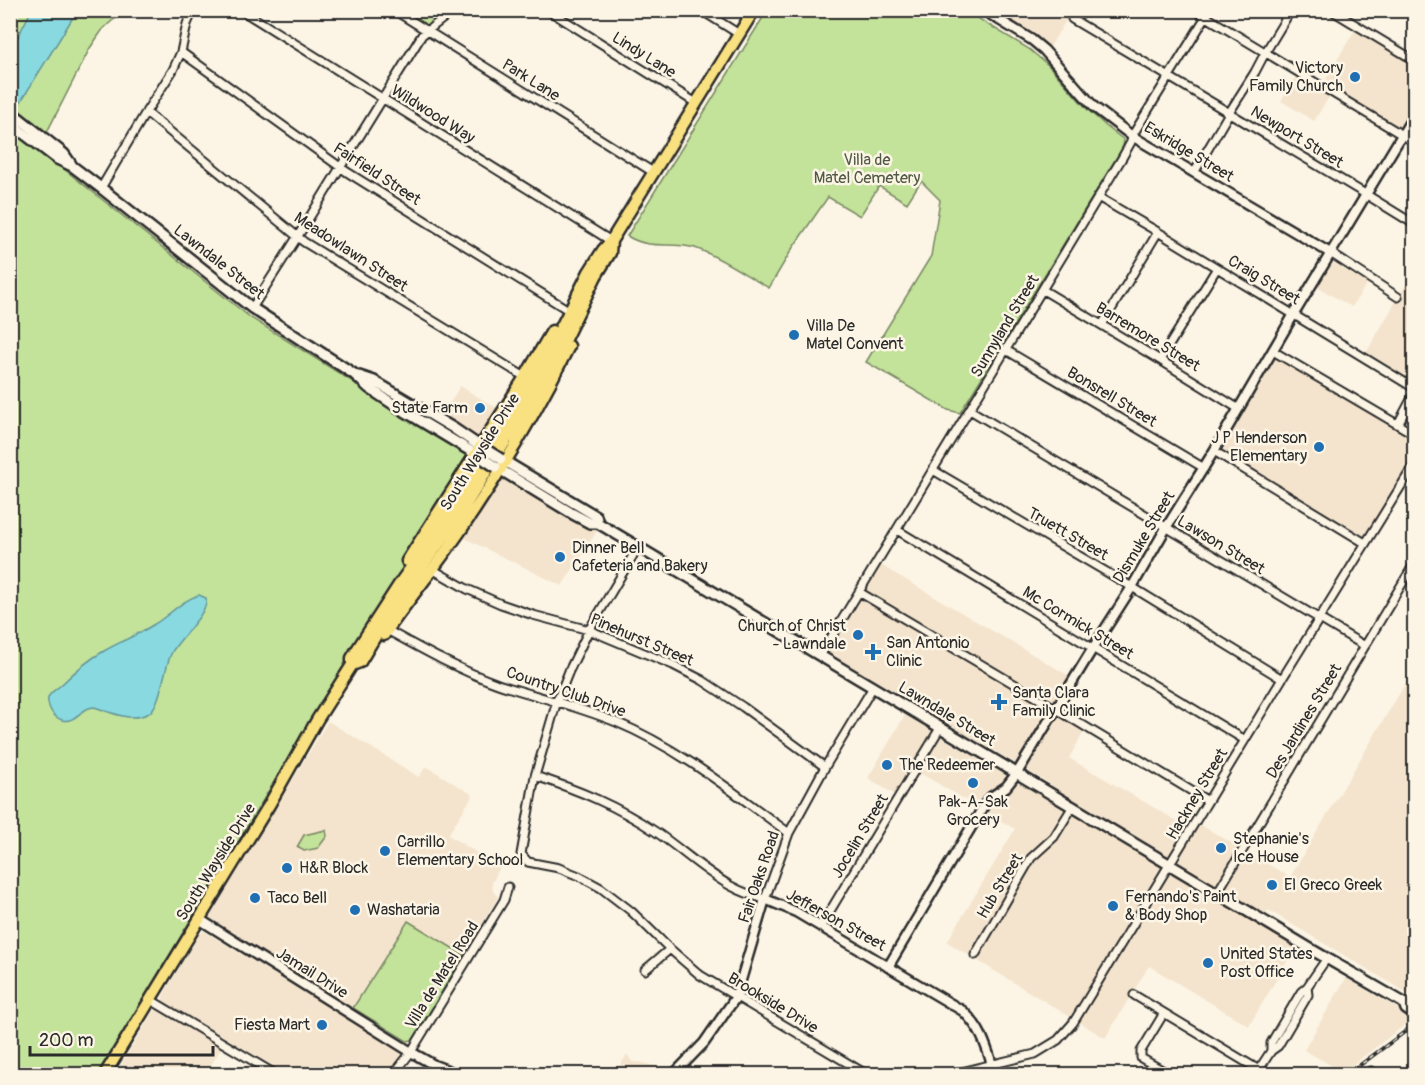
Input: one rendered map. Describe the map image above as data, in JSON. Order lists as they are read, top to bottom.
{
  "streets": {
    "main road": ["Lawndale Street", "South Wayside Drive"],
    "street": [
      "Lindy Lane",
      "Park Lane",
      "Wildwood Way",
      "Newport Street",
      "Eskridge Street",
      "Fairfield Street",
      "Meadowlawn Street",
      "Craig Street",
      "Sunnyland Street",
      "Barremore Street",
      "Bonsrell Street",
      "Truett Street",
      "Dismuke Street",
      "Lawson Street",
      "Mc Cormick Street",
      "Pinehurst Street",
      "Country Club Drive",
      "Des Jardines Street",
      "Hackney Street",
      "Jocelin Street",
      "Fair Oaks Road",
      "Hub Street",
      "Jefferson Street",
      "Jamail Drive",
      "Villa de Matel Road",
      "Brookside Drive"
    ]
  },
  "crossings": [
    ["Lindy Lane", "South Wayside Drive"],
    ["Park Lane", "South Wayside Drive"],
    ["Wildwood Way", "South Wayside Drive"],
    ["Newport Street", "Sunnyland Street"],
    ["Newport Street", "Dismuke Street"],
    ["Eskridge Street", "Sunnyland Street"],
    ["Eskridge Street", "Dismuke Street"],
    ["Lawndale Street", "Sunnyland Street"],
    ["Lawndale Street", "Dismuke Street"],
    ["Lawndale Street", "Des Jardines Street"],
    ["Lawndale Street", "Hackney Street"],
    ["Lawndale Street", "Jocelin Street"],
    ["Lawndale Street", "Fair Oaks Road"],
    ["Lawndale Street", "Hub Street"],
    ["Craig Street", "Sunnyland Street"],
    ["Craig Street", "Dismuke Street"],
    ["Sunnyland Street", "Barremore Street"],
    ["Sunnyland Street", "Bonsrell Street"],
    ["Sunnyland Street", "Truett Street"],
    ["Sunnyland Street", "Lawson Street"],
    ["Sunnyland Street", "Mc Cormick Street"],
    ["Barremore Street", "Dismuke Street"],
    ["Bonsrell Street", "Dismuke Street"],
    ["South Wayside Drive", "Jamail Drive"],
    ["Truett Street", "Dismuke Street"],
    ["Truett Street", "Hackney Street"],
    ["Dismuke Street", "Lawson Street"],
    ["Dismuke Street", "Mc Cormick Street"],
    ["Dismuke Street", "Jefferson Street"],
    ["Lawson Street", "Des Jardines Street"],
    ["Lawson Street", "Hackney Street"],
    ["Mc Cormick Street", "Hackney Street"],
    ["Pinehurst Street", "Fair Oaks Road"],
    ["Country Club Drive", "Fair Oaks Road"],
    ["Hackney Street", "Jefferson Street"],
    ["Jocelin Street", "Jefferson Street"],
    ["Fair Oaks Road", "Jefferson Street"],
    ["Fair Oaks Road", "Brookside Drive"],
    ["Jefferson Street", "Brookside Drive"],
    ["Jamail Drive", "Villa de Matel Road"]
  ],
  "parks": ["Villa de Matel Cemetery"],
  "places": {
    "other": [
      "Victory Family Church",
      "Villa De Matel Convent",
      "State Farm",
      "J P Henderson Elementary",
      "Dinner Bell Cafeteria and Bakery",
      "Church of Christ - Lawndale",
      "The Redeemer",
      "Pak-A-Sak Grocery",
      "Stephanie's Ice House",
      "Carrillo Elementary School",
      "H&R Block",
      "El Greco Greek",
      "Taco Bell",
      "Fernando's Paint & Body Shop",
      "Washataria",
      "United States Post Office",
      "Fiesta Mart"
    ],
    "health": ["San Antonio Clinic", "Santa Clara Family Clinic"]
  },
  "scale_bar": "200 m"
}
